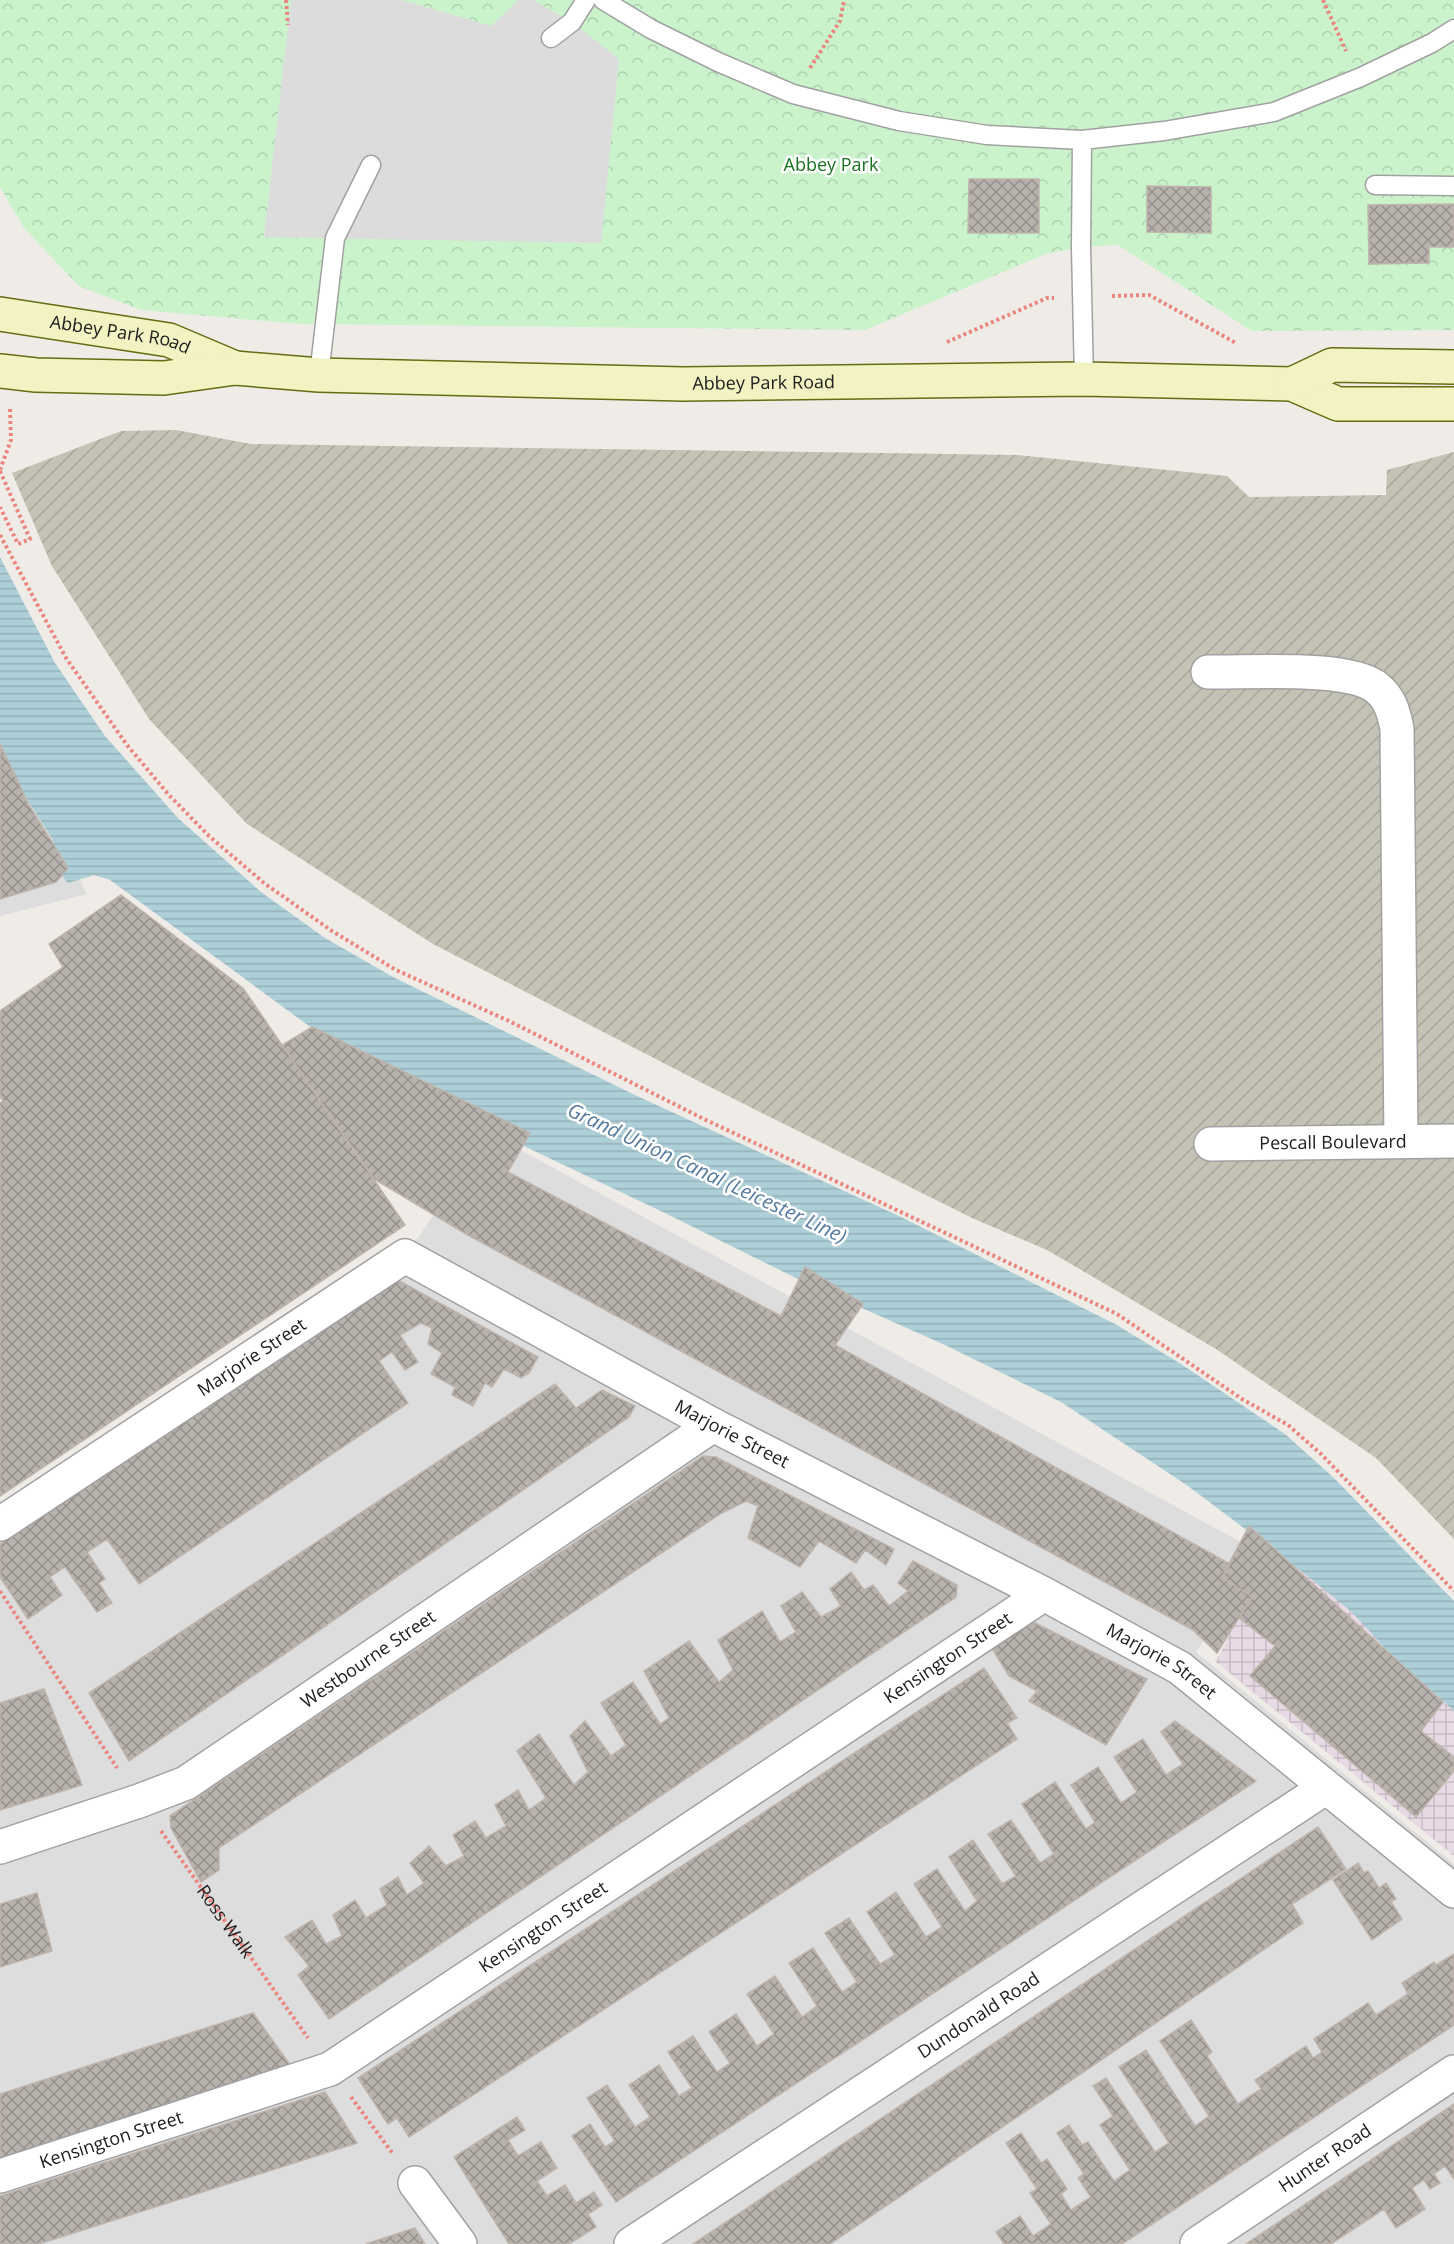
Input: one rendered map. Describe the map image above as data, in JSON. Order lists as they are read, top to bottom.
{
  "streets": {
    "main road": ["Abbey Park Road"],
    "street": [
      "Pescall Boulevard",
      "Marjorie Street",
      "Westbourne Street",
      "Kensington Street",
      "Dundonald Road",
      "Hunter Road"
    ],
    "path": ["Ross Walk"]
  },
  "crossings": [
    ["Marjorie Street", "Westbourne Street"],
    ["Marjorie Street", "Kensington Street"],
    ["Marjorie Street", "Dundonald Road"],
    ["Westbourne Street", "Ross Walk"],
    ["Kensington Street", "Ross Walk"]
  ],
  "water": ["Grand Union Canal (Leicester Line)"],
  "parks": ["Abbey Park"]
}
